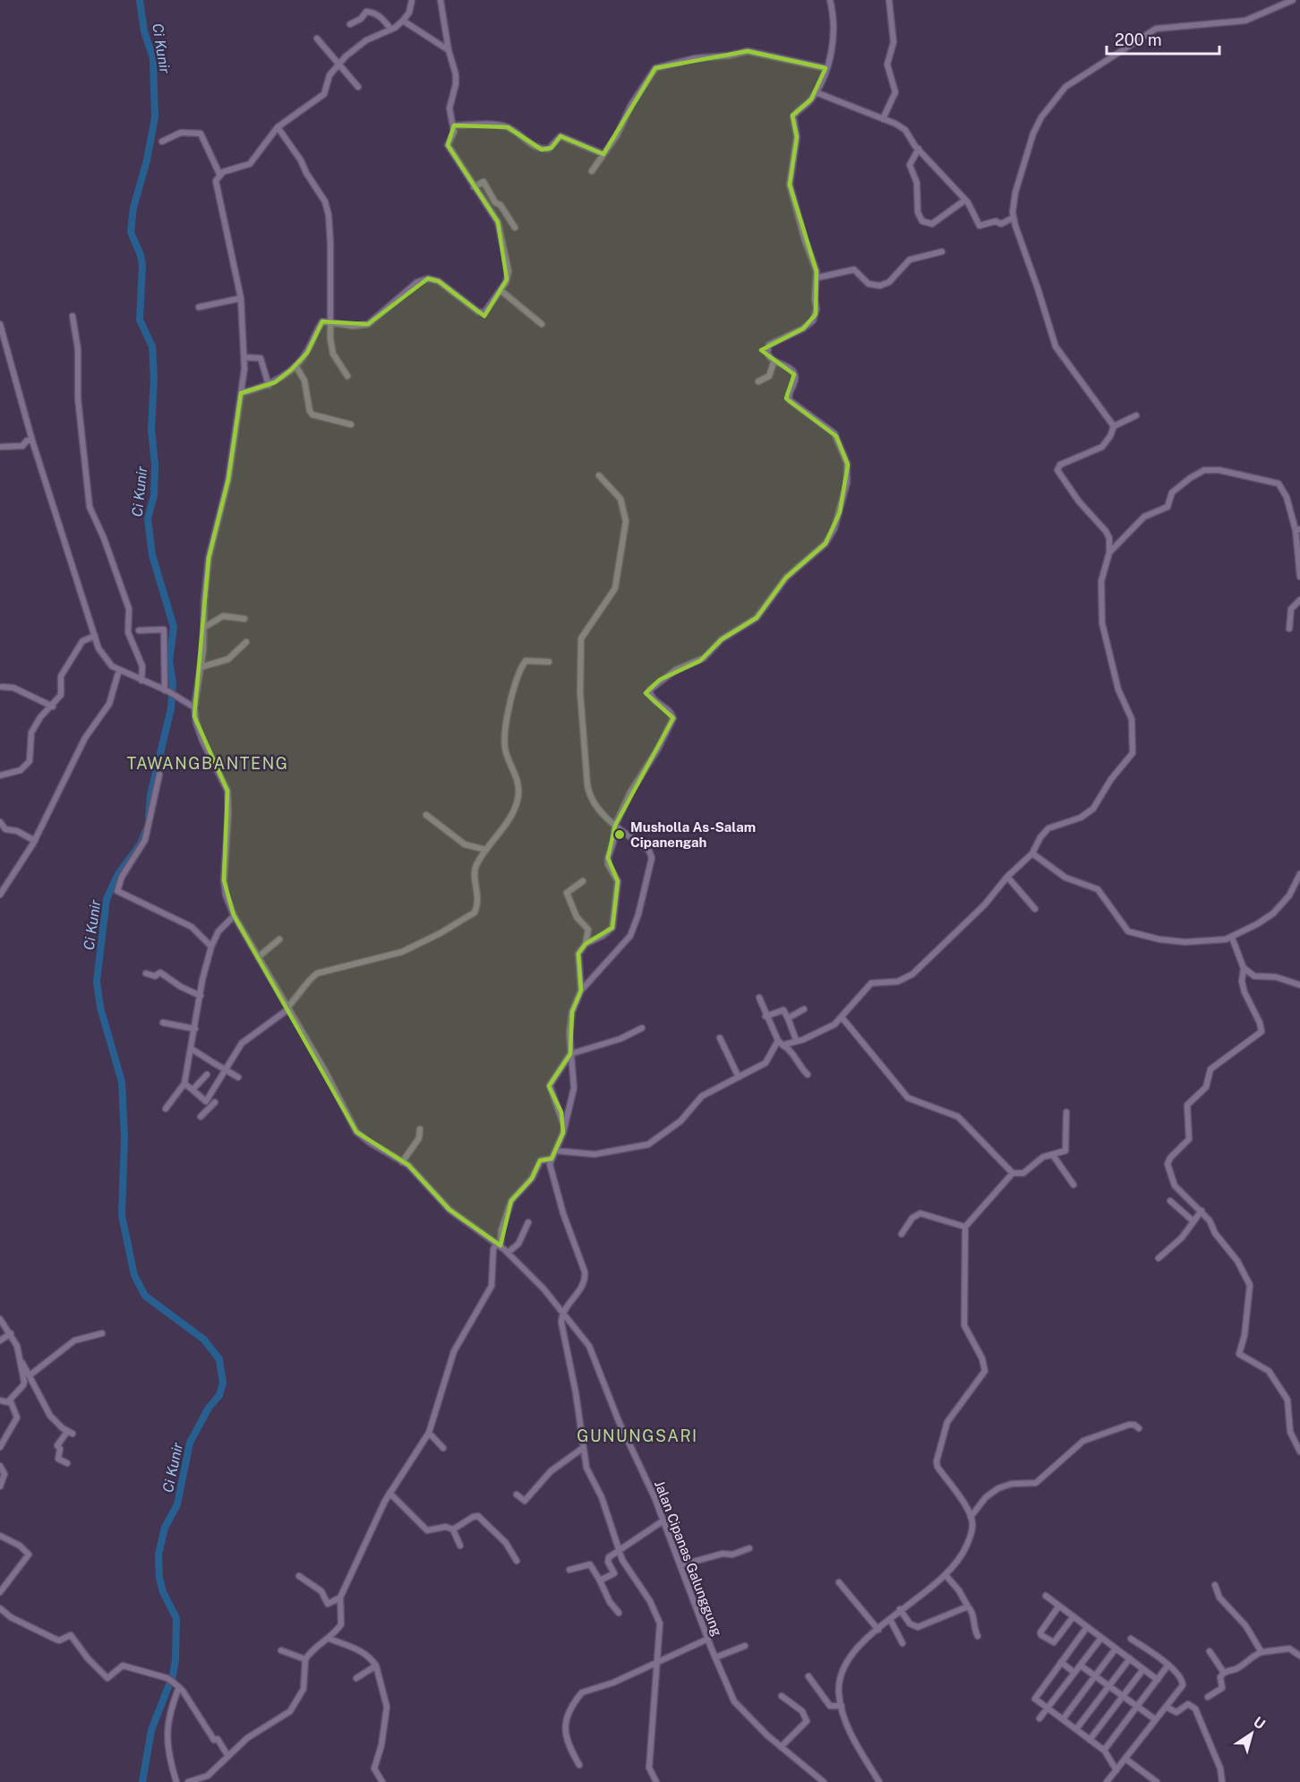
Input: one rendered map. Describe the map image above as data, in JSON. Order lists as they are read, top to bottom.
{
  "streets": {
    "street": ["Jalan Cipanas Galunggung"]
  },
  "districts": ["TAWANGBANTENG", "GUNUNGSARI"],
  "water": ["Ci Kunir"],
  "places": ["Musholla As-Salam Cipanengah"],
  "scale_bar": "200 m",
  "north": "top right"
}
